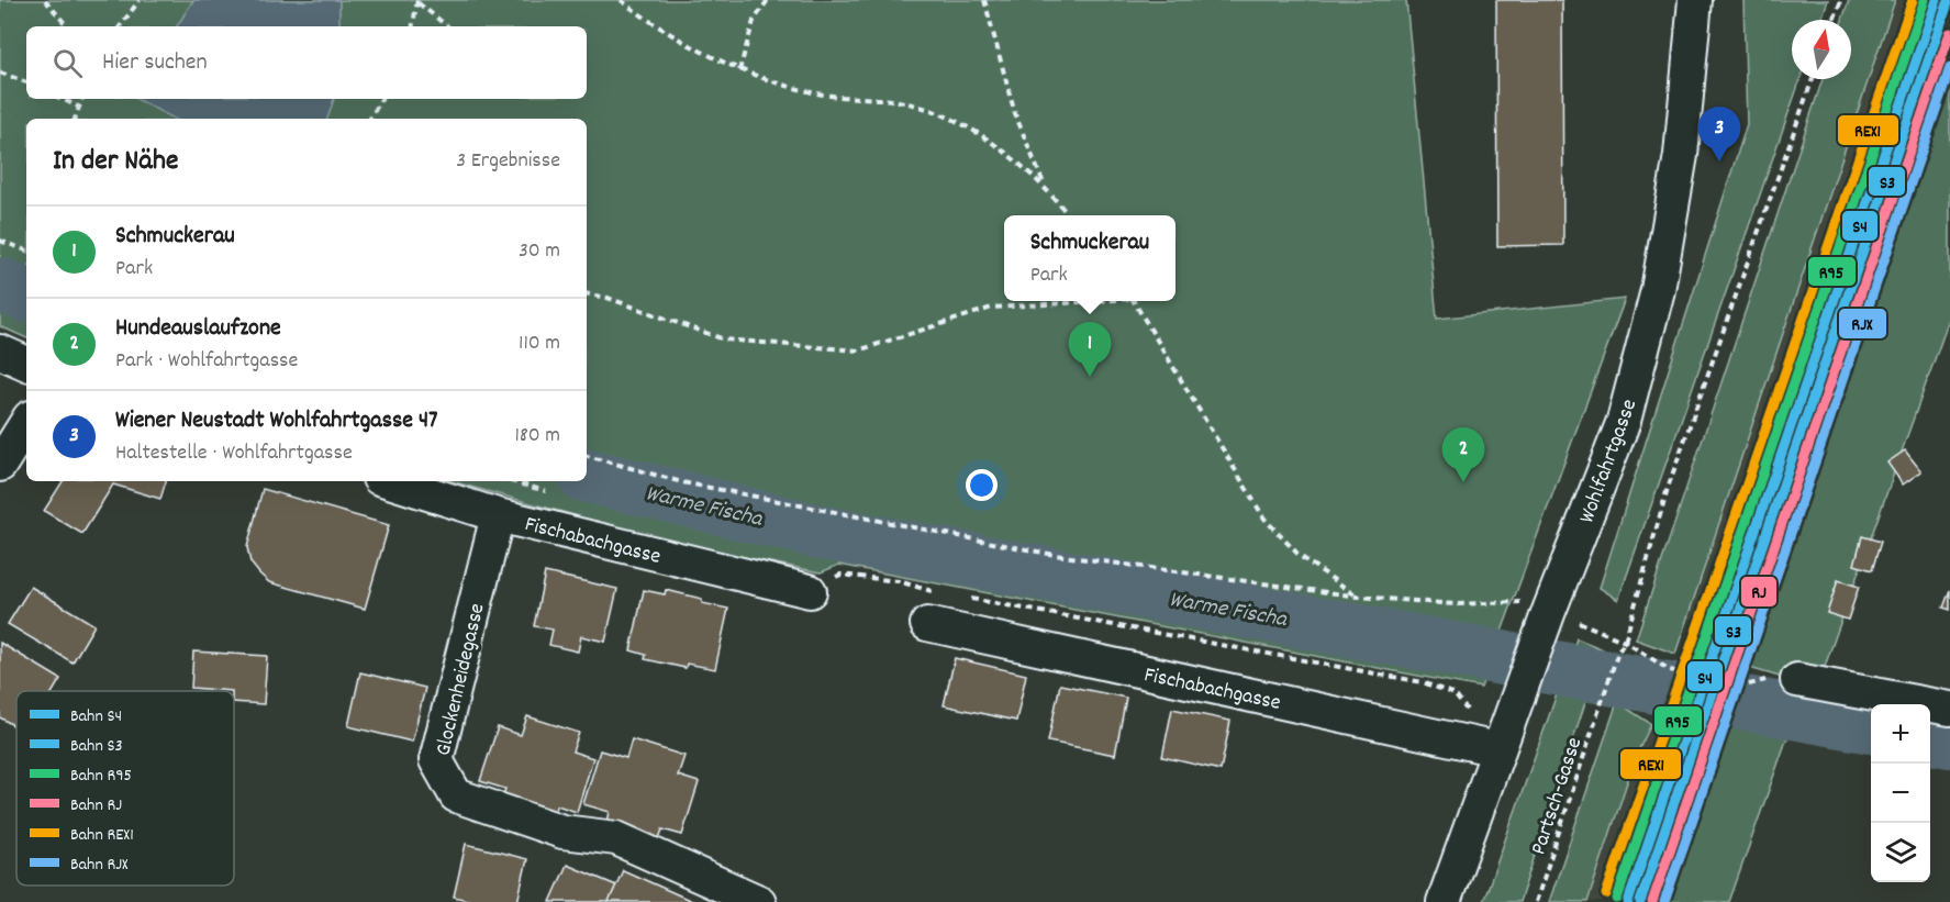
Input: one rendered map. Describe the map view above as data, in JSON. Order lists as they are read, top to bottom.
{
  "streets": {
    "street": ["Wohlfahrtgasse", "Fischabachgasse", "Glockenheidegasse"],
    "path": ["Partsch-Gasse"]
  },
  "crossings": [
    ["Wohlfahrtgasse", "Fischabachgasse"],
    ["Fischabachgasse", "Glockenheidegasse"]
  ],
  "water": ["Warme Fischa"],
  "lines": [
    "rail line S4",
    "rail line R95",
    "rail line REX1",
    "rail line S3",
    "rail line RJ",
    "rail line RJX"
  ],
  "legend": [
    "Bahn S4",
    "Bahn S3",
    "Bahn R95",
    "Bahn RJ",
    "Bahn REX1",
    "Bahn RJX"
  ],
  "north": "top",
  "page": {
    "search": "Hier suchen",
    "pins": ["3", "1", "2"],
    "heading": ["In der Nähe", "3 Ergebnisse"],
    "list": [
      {
        "mark": "1",
        "name": "Schmuckerau",
        "note": "Park",
        "value": "30 m"
      },
      {
        "mark": "2",
        "name": "Hundeauslaufzone",
        "note": "Park · Wohlfahrtgasse",
        "value": "110 m"
      },
      {
        "mark": "3",
        "name": "Wiener Neustadt Wohlfahrtgasse 47",
        "note": "Haltestelle · Wohlfahrtgasse",
        "value": "180 m"
      }
    ],
    "popup": ["Schmuckerau", "Park"],
    "map_buttons": ["+", "−"]
  }
}
